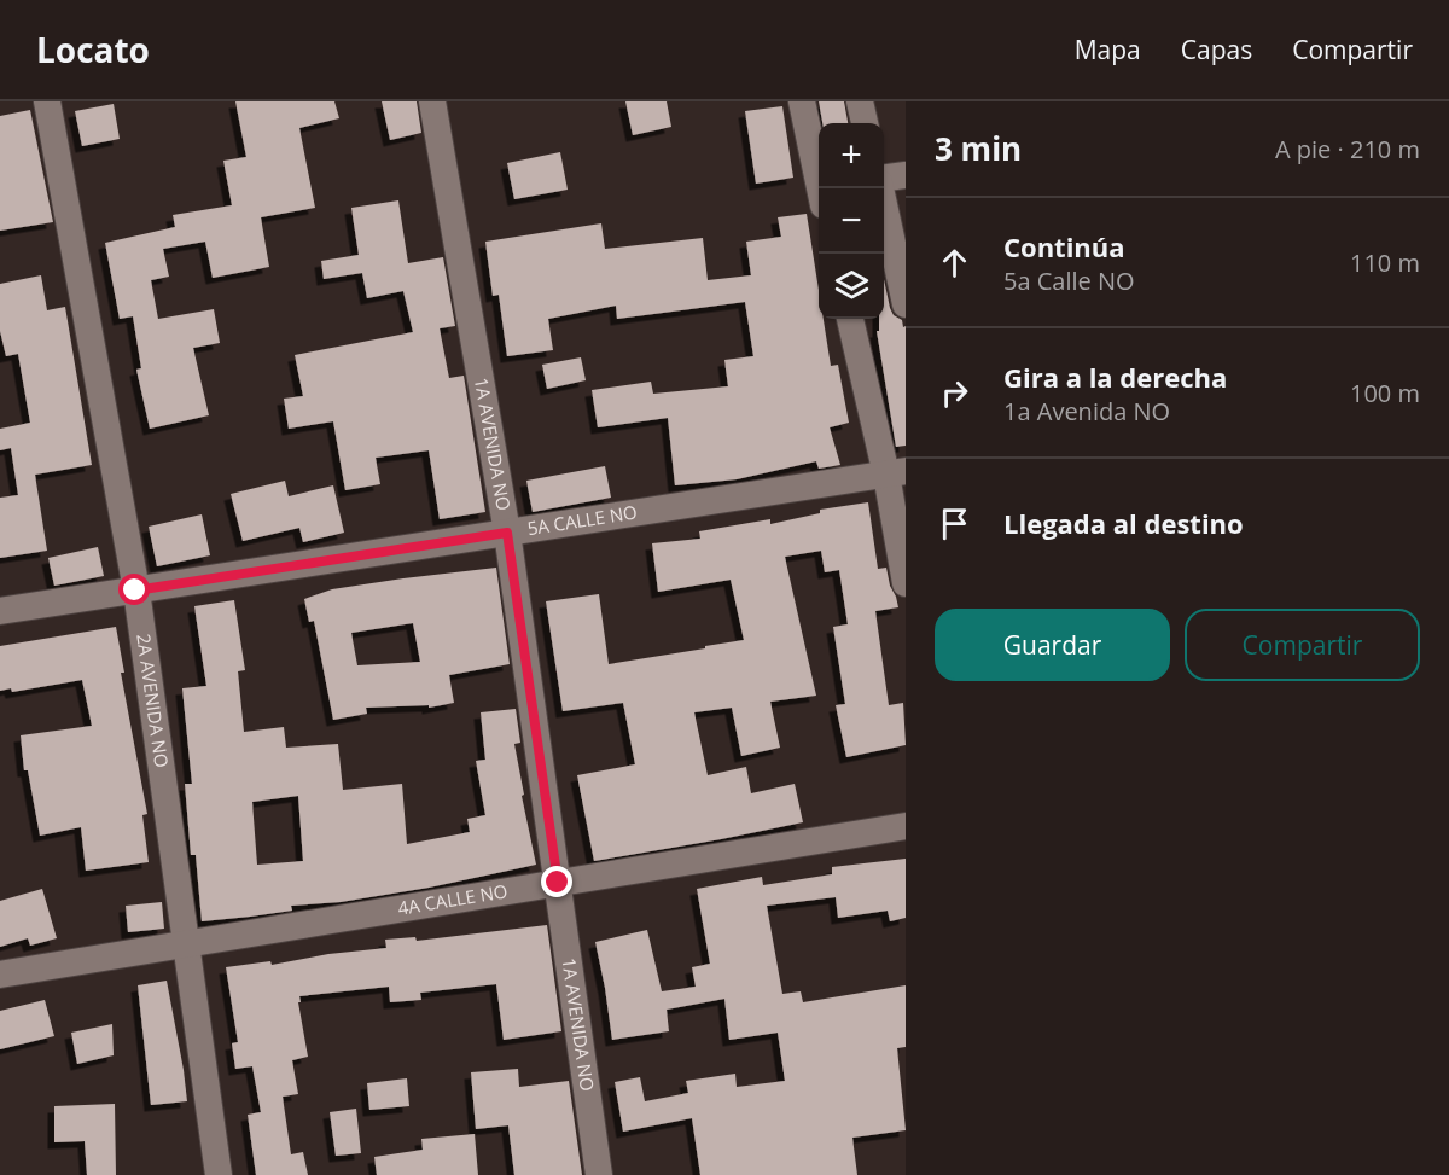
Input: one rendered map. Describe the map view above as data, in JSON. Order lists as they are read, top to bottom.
{
  "streets": {
    "street": [
      "1A AVENIDA NO",
      "5A CALLE NO",
      "2A AVENIDA NO",
      "4A CALLE NO"
    ]
  },
  "crossings": [
    ["1A AVENIDA NO", "5A CALLE NO"],
    ["1A AVENIDA NO", "4A CALLE NO"],
    ["5A CALLE NO", "2A AVENIDA NO"],
    ["2A AVENIDA NO", "4A CALLE NO"]
  ],
  "page": {
    "header": "Locato",
    "nav": ["Mapa", "Capas", "Compartir"],
    "heading": ["3 min", "A pie · 210 m"],
    "map_buttons": ["+", "−"],
    "list": [
      ["Continúa", "5a Calle NO", "110 m"],
      ["Gira a la derecha", "1a Avenida NO", "100 m"],
      "Llegada al destino"
    ],
    "buttons": ["Guardar", "Compartir"]
  }
}
